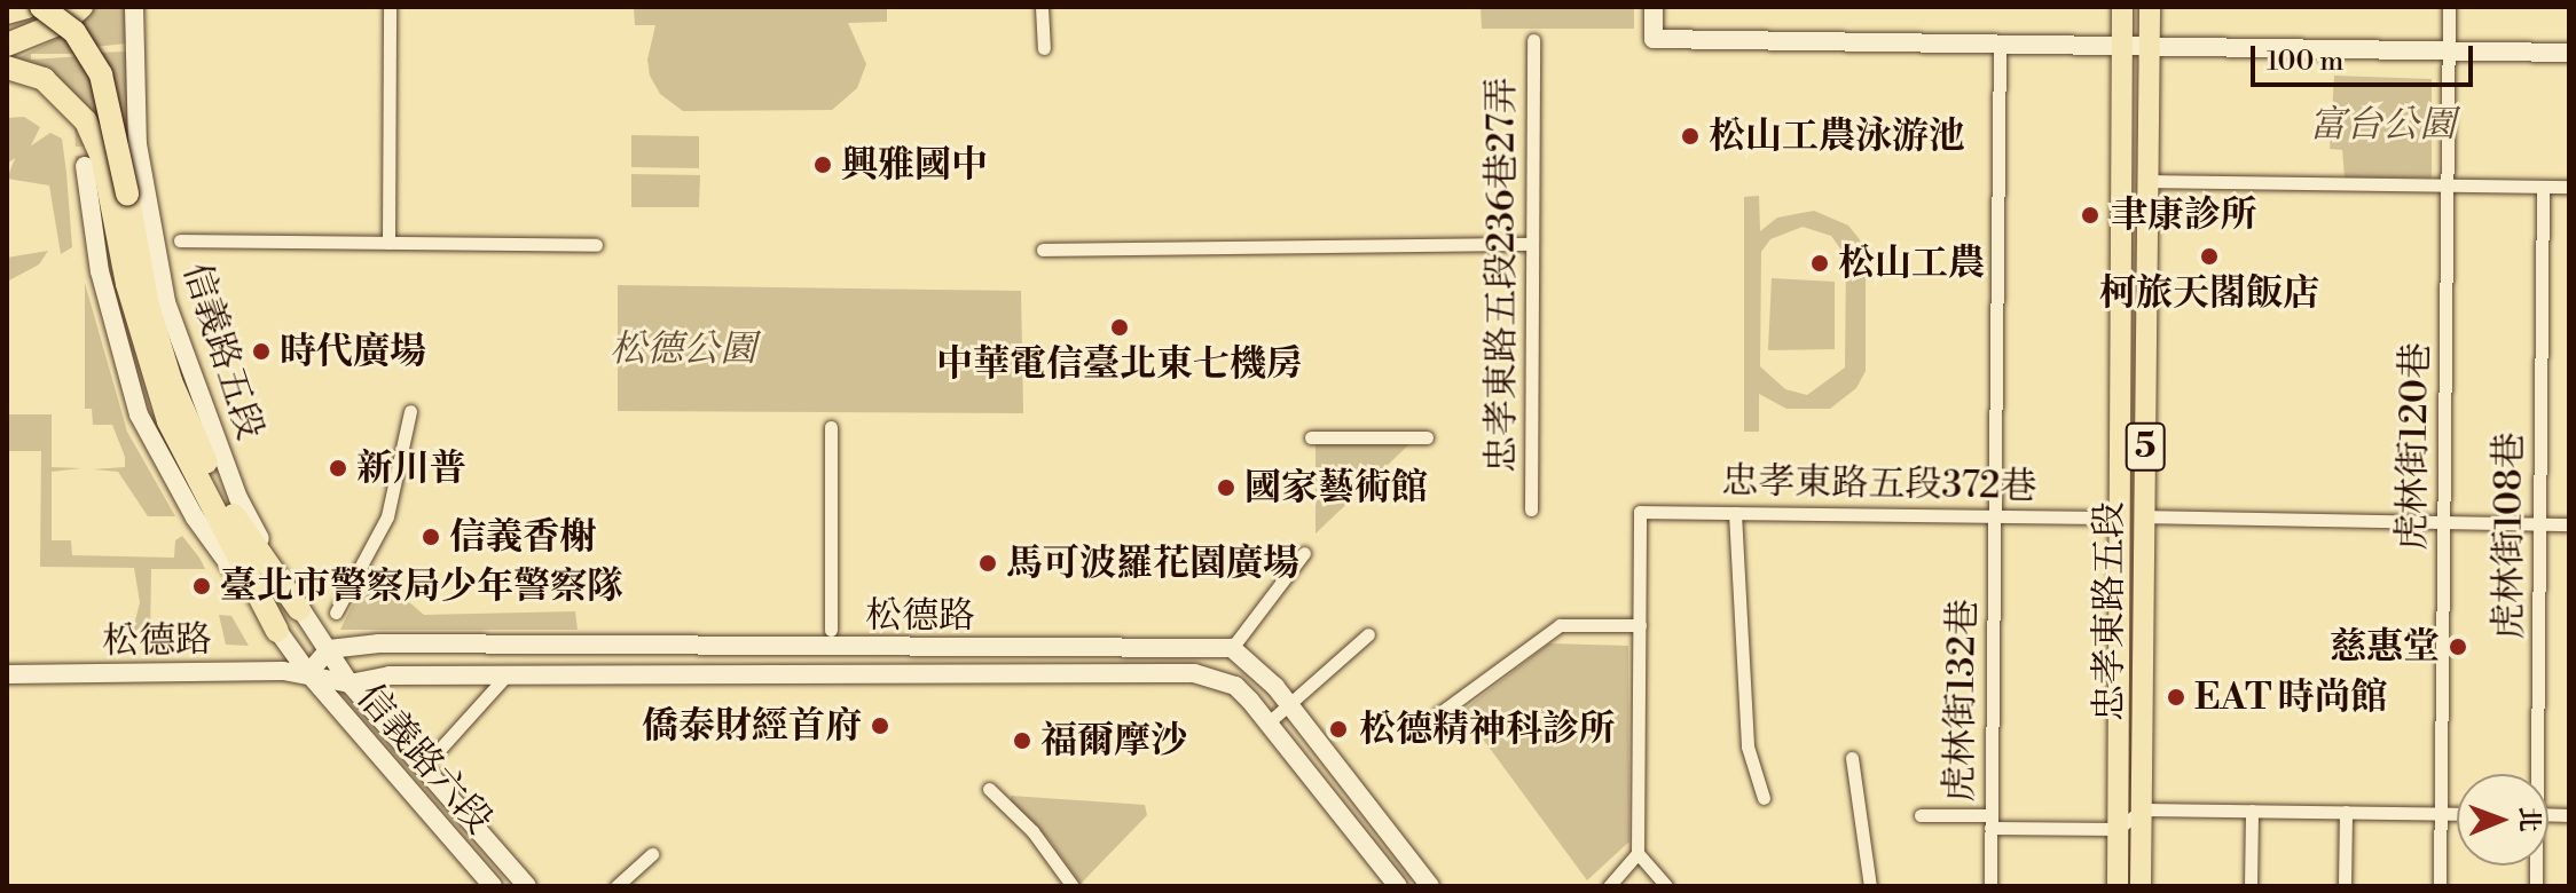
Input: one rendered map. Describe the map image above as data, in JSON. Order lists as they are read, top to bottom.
{
  "streets": {
    "main road": [
      "信義路五段",
      "5",
      "忠孝東路五段",
      "松德路",
      "信義路六段"
    ],
    "street": [
      "忠孝東路五段236巷27弄",
      "虎林街120巷",
      "忠孝東路五段372巷",
      "虎林街108巷",
      "虎林街132巷"
    ]
  },
  "crossings": [
    ["信義路五段", "松德路"],
    ["信義路五段", "信義路六段"],
    ["忠孝東路五段372巷", "忠孝東路五段"],
    ["忠孝東路五段372巷", "虎林街132巷"],
    ["松德路", "信義路六段"]
  ],
  "parks": ["富台公園", "松德公園"],
  "places": [
    "松山工農泳游池",
    "興雅國中",
    "聿康診所",
    "柯旅天閣飯店",
    "松山工農",
    "中華電信臺北東七機房",
    "時代廣場",
    "新川普",
    "國家藝術館",
    "信義香榭",
    "馬可波羅花園廣場",
    "臺北市警察局少年警察隊",
    "慈惠堂",
    "EAT 時尚館",
    "僑泰財經首府",
    "松德精神科診所",
    "福爾摩沙"
  ],
  "scale_bar": "100 m",
  "north": "right"
}
